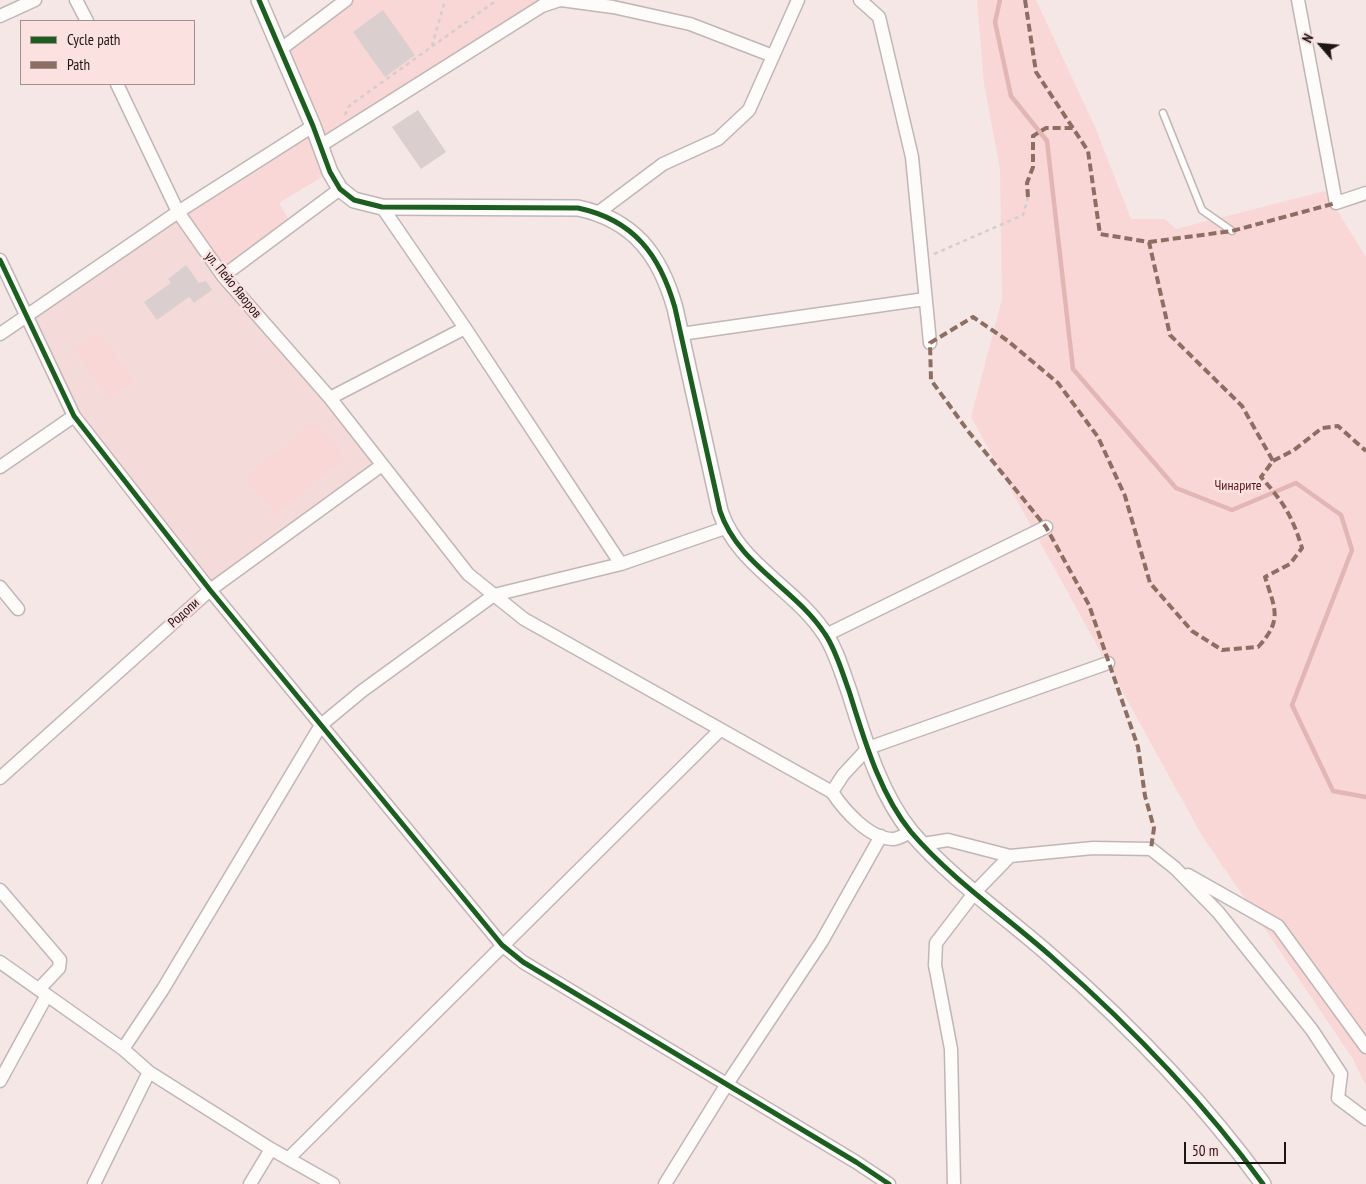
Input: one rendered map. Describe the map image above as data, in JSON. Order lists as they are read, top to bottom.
{
  "streets": {
    "street": ["ул. Пейо Яворов", "Родопи"]
  },
  "crossings": [
    ["ул. Пейо Яворов", "Родопи"]
  ],
  "parks": ["Чинарите"],
  "legend": ["Cycle path", "Path"],
  "scale_bar": "50 m",
  "north": "top left"
}
